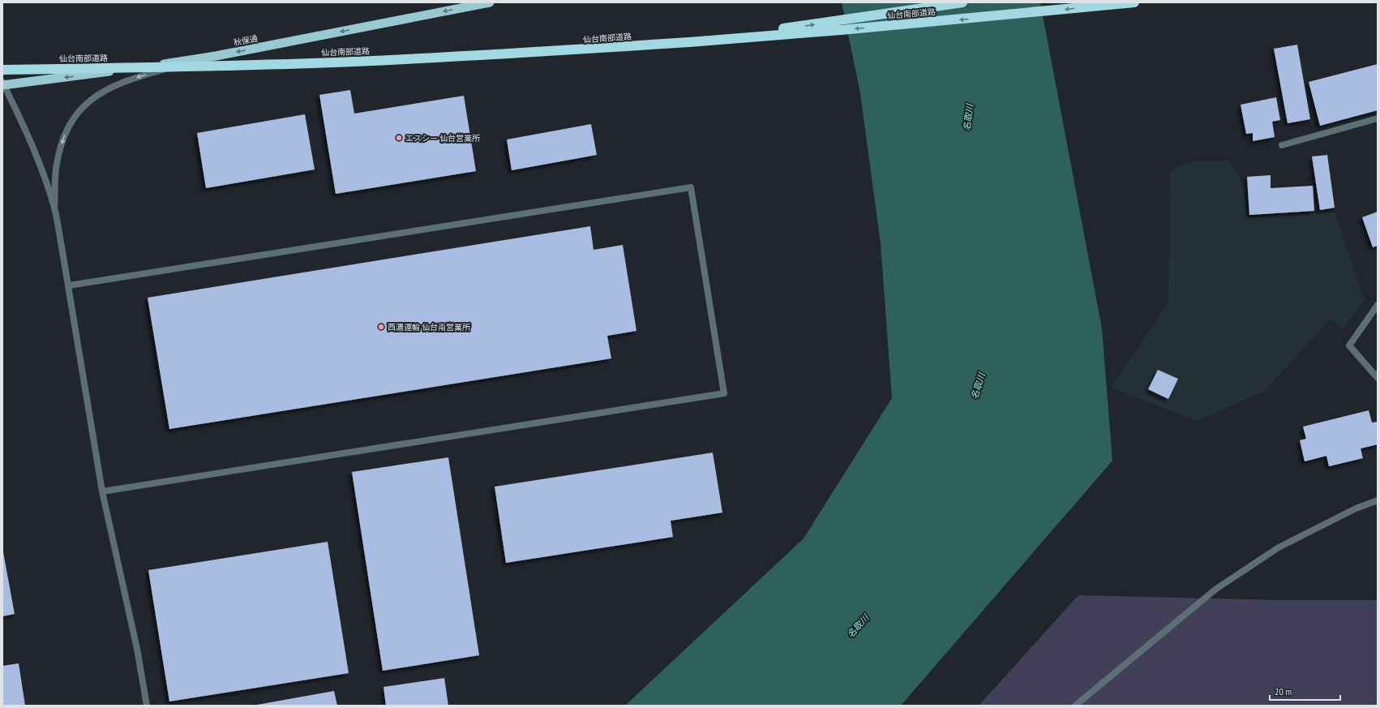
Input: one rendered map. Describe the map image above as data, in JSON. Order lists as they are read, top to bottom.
{
  "streets": {
    "highway": ["仙台南部道路", "秋保通"]
  },
  "one_way": ["秋保通"],
  "water": ["名取川"],
  "places": ["エスシー 仙台営業所", "西濃運輸 仙台南営業所"],
  "scale_bar": "20 m"
}
